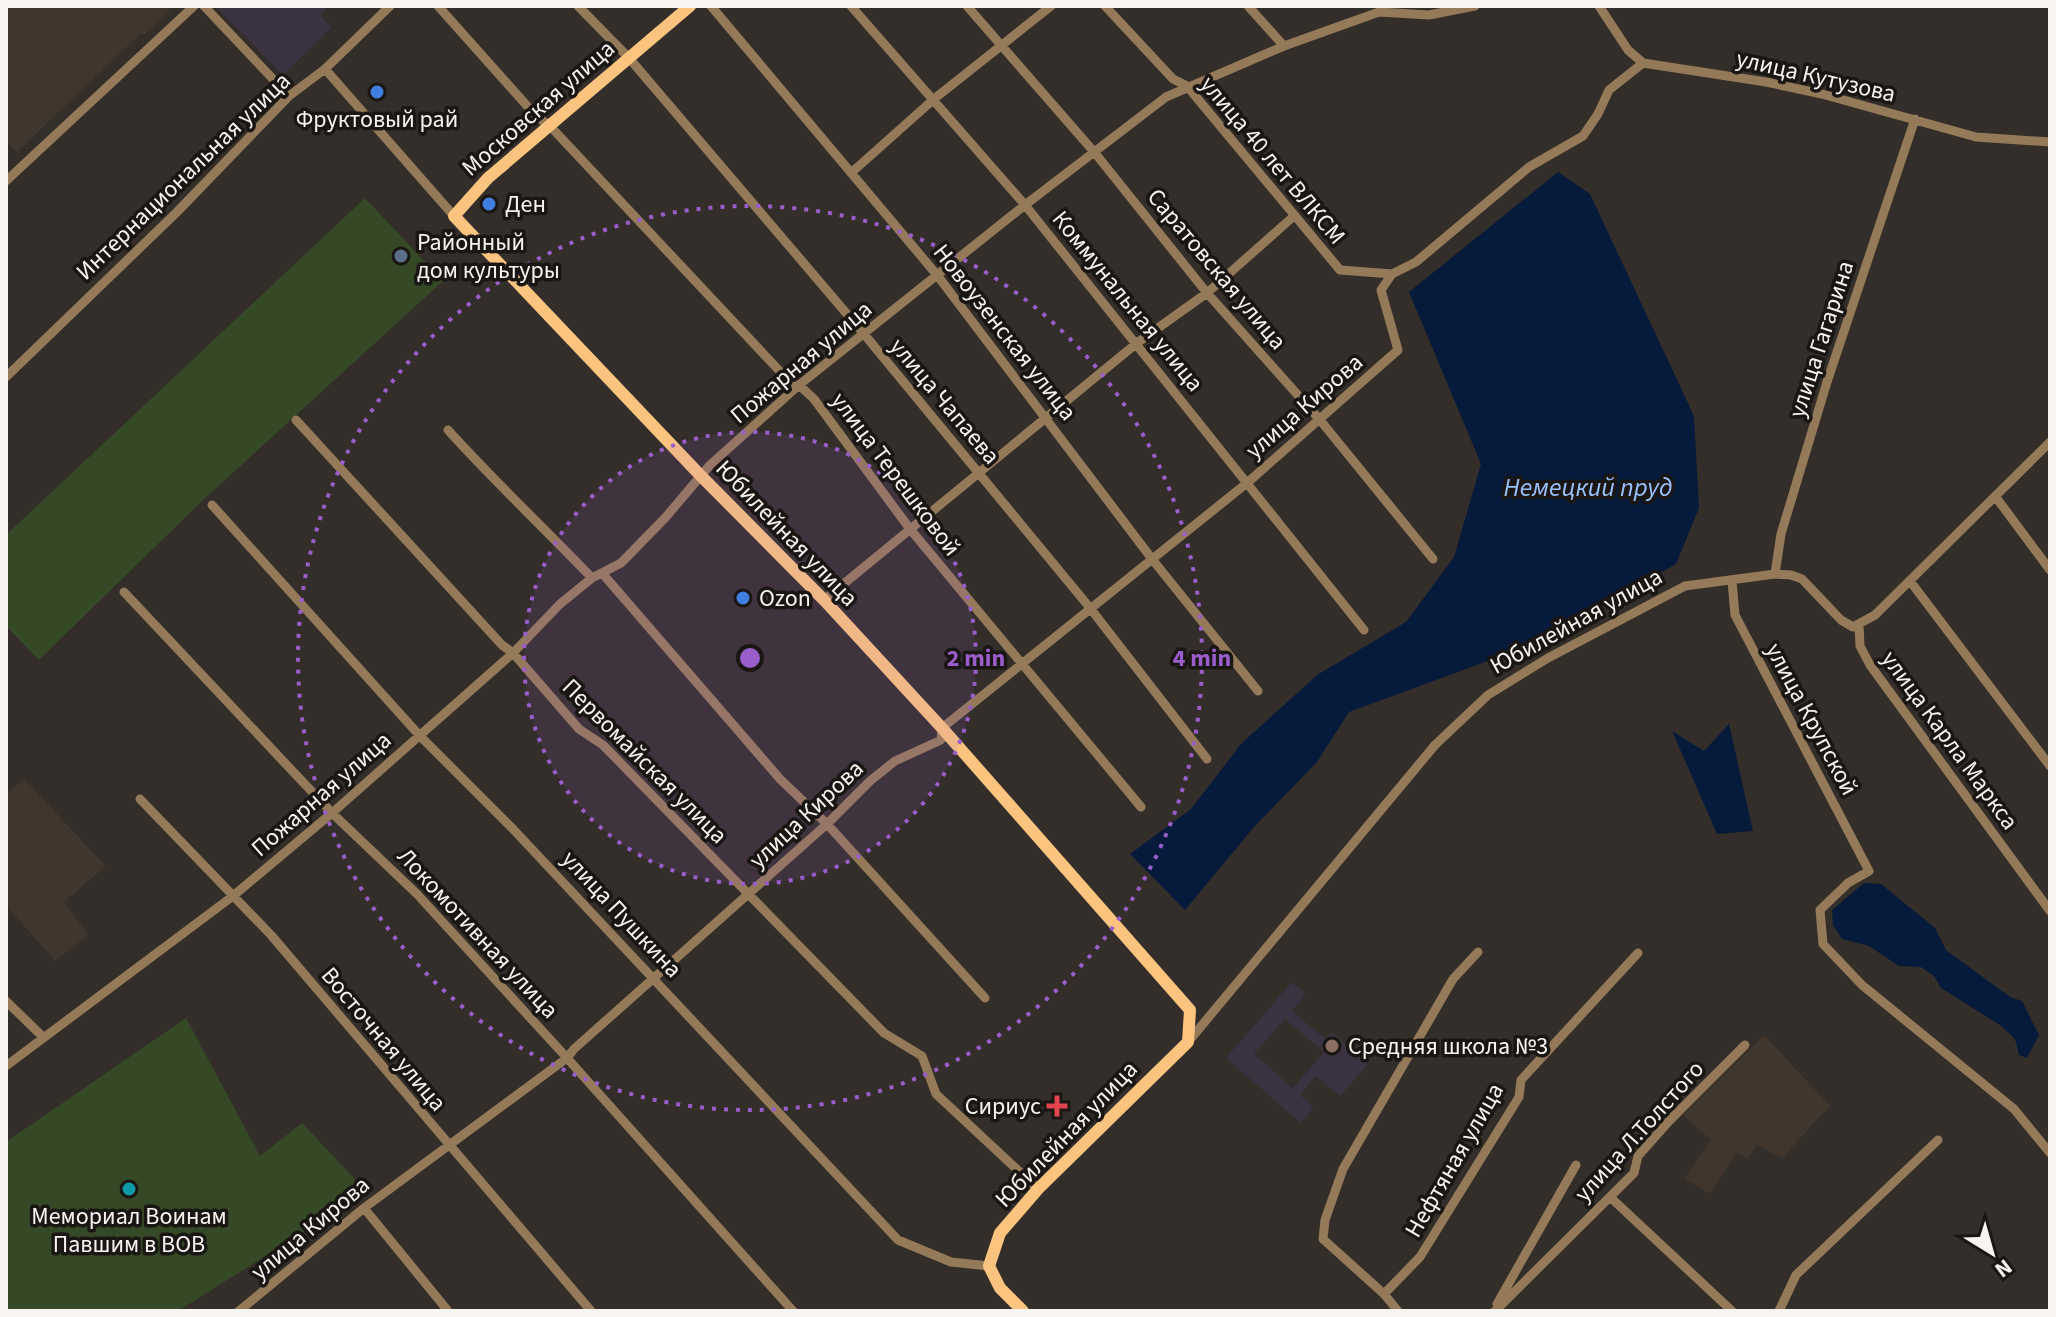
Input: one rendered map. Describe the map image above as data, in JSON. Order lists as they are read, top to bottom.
{
  "streets": {
    "main road": ["Московская улица", "Юбилейная улица"],
    "street": [
      "улица Кутузова",
      "улица 40 лет ВЛКСМ",
      "Интернациональная улица",
      "Саратовская улица",
      "Коммунальная улица",
      "Новоузенская улица",
      "улица Гагарина",
      "Пожарная улица",
      "улица Чапаева",
      "улица Кирова",
      "улица Терешковой",
      "улица Крупской",
      "улица Карла Маркса",
      "Первомайская улица",
      "улица Пушкина",
      "Локомотивная улица",
      "Восточная улица",
      "улица Л.Толстого",
      "Нефтяная улица"
    ]
  },
  "crossings": [
    ["улица Кутузова", "улица Гагарина"],
    ["Московская улица", "улица Чапаева"],
    ["Московская улица", "улица Терешковой"],
    ["Московская улица", "Юбилейная улица"],
    ["улица 40 лет ВЛКСМ", "Пожарная улица"],
    ["улица 40 лет ВЛКСМ", "улица Кирова"],
    ["Интернациональная улица", "Юбилейная улица"],
    ["Саратовская улица", "Пожарная улица"],
    ["Саратовская улица", "улица Кирова"],
    ["Коммунальная улица", "Пожарная улица"],
    ["Коммунальная улица", "улица Кирова"],
    ["Новоузенская улица", "Пожарная улица"],
    ["Новоузенская улица", "улица Кирова"],
    ["улица Гагарина", "Юбилейная улица"],
    ["Пожарная улица", "улица Чапаева"],
    ["Пожарная улица", "улица Терешковой"],
    ["Пожарная улица", "Юбилейная улица"],
    ["Пожарная улица", "Первомайская улица"],
    ["Пожарная улица", "улица Пушкина"],
    ["Пожарная улица", "Локомотивная улица"],
    ["Пожарная улица", "Восточная улица"],
    ["улица Чапаева", "улица Кирова"],
    ["улица Кирова", "улица Терешковой"],
    ["улица Кирова", "Юбилейная улица"],
    ["улица Кирова", "Первомайская улица"],
    ["улица Кирова", "улица Пушкина"],
    ["улица Кирова", "Локомотивная улица"],
    ["улица Кирова", "Восточная улица"],
    ["Юбилейная улица", "улица Крупской"],
    ["Юбилейная улица", "Первомайская улица"],
    ["Юбилейная улица", "улица Пушкина"]
  ],
  "water": ["Немецкий пруд"],
  "places": {
    "other": [
      "Фруктовый рай",
      "Ден",
      "Районный дом культуры",
      "Ozon",
      "Средняя школа №3",
      "Мемориал Воинам Павшим в ВОВ"
    ],
    "health": ["Сириус"]
  },
  "north": "bottom right",
  "rings": ["2 min", "4 min"]
}
